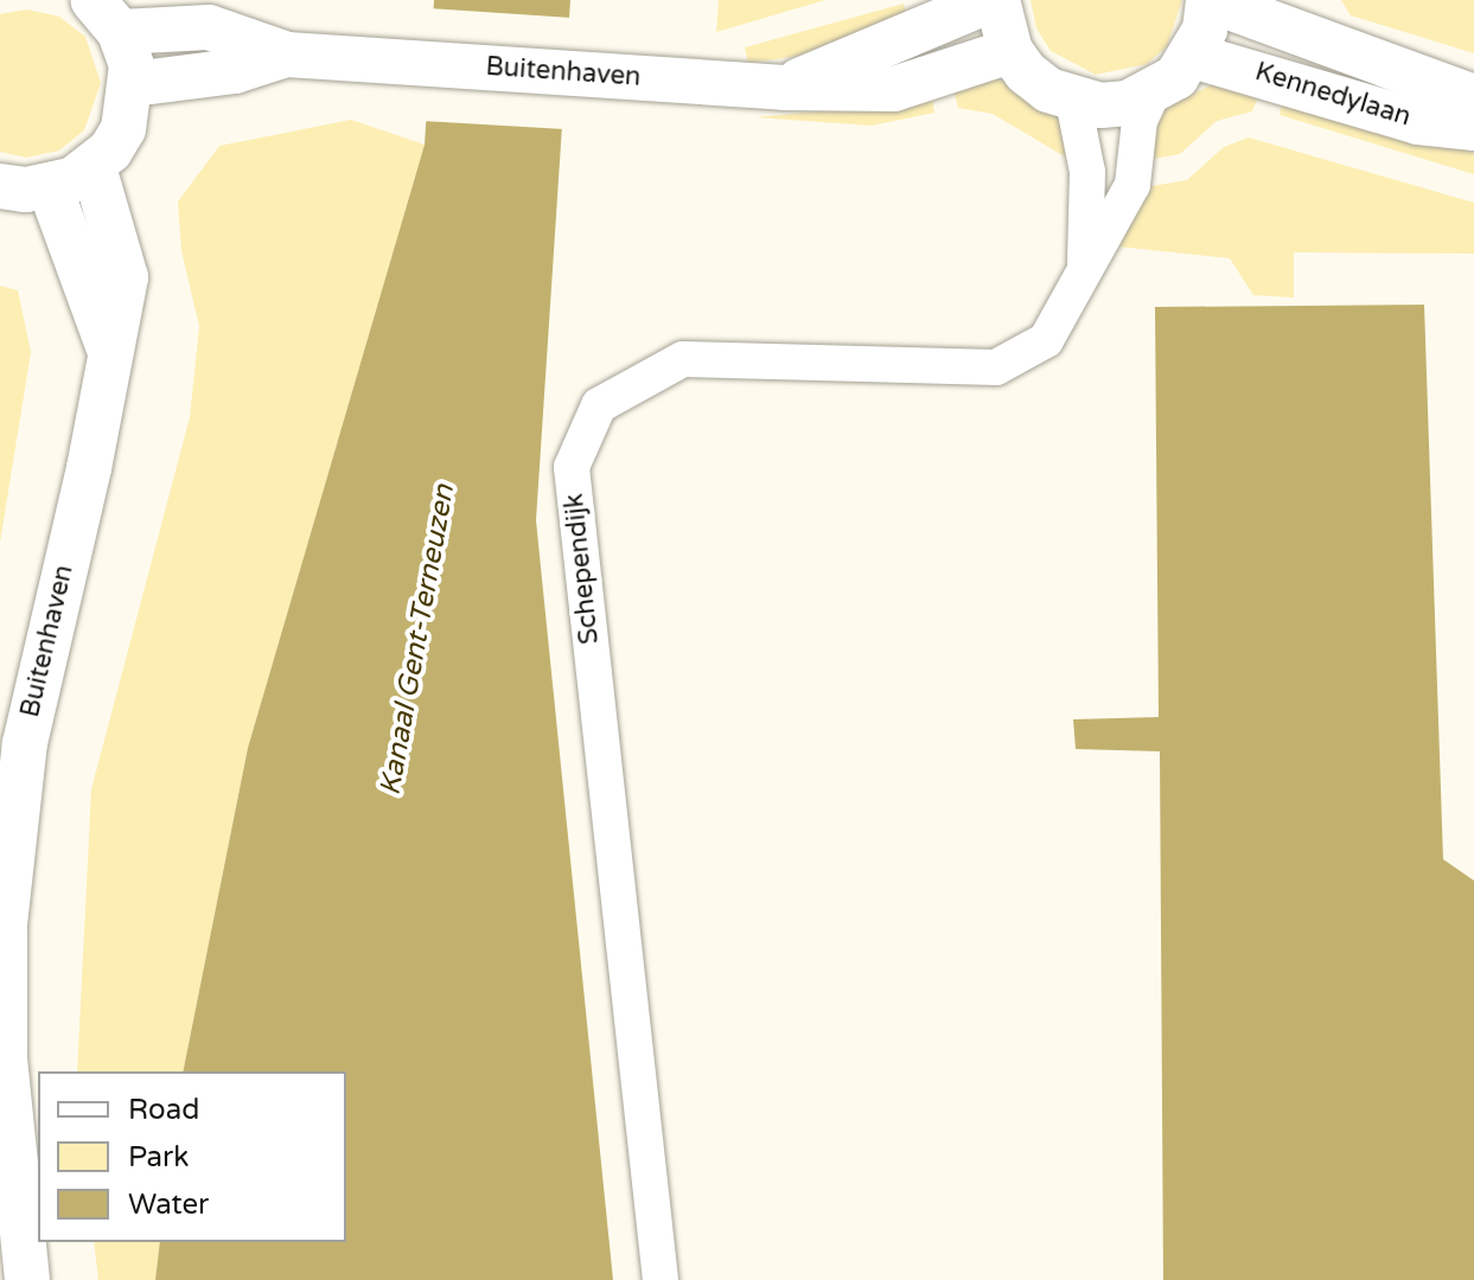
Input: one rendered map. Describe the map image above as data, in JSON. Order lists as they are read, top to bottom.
{
  "streets": {
    "main road": ["Buitenhaven", "Kennedylaan"],
    "street": ["Schependijk"]
  },
  "water": ["Kanaal Gent-Terneuzen"],
  "legend": ["Road", "Park", "Water"]
}
